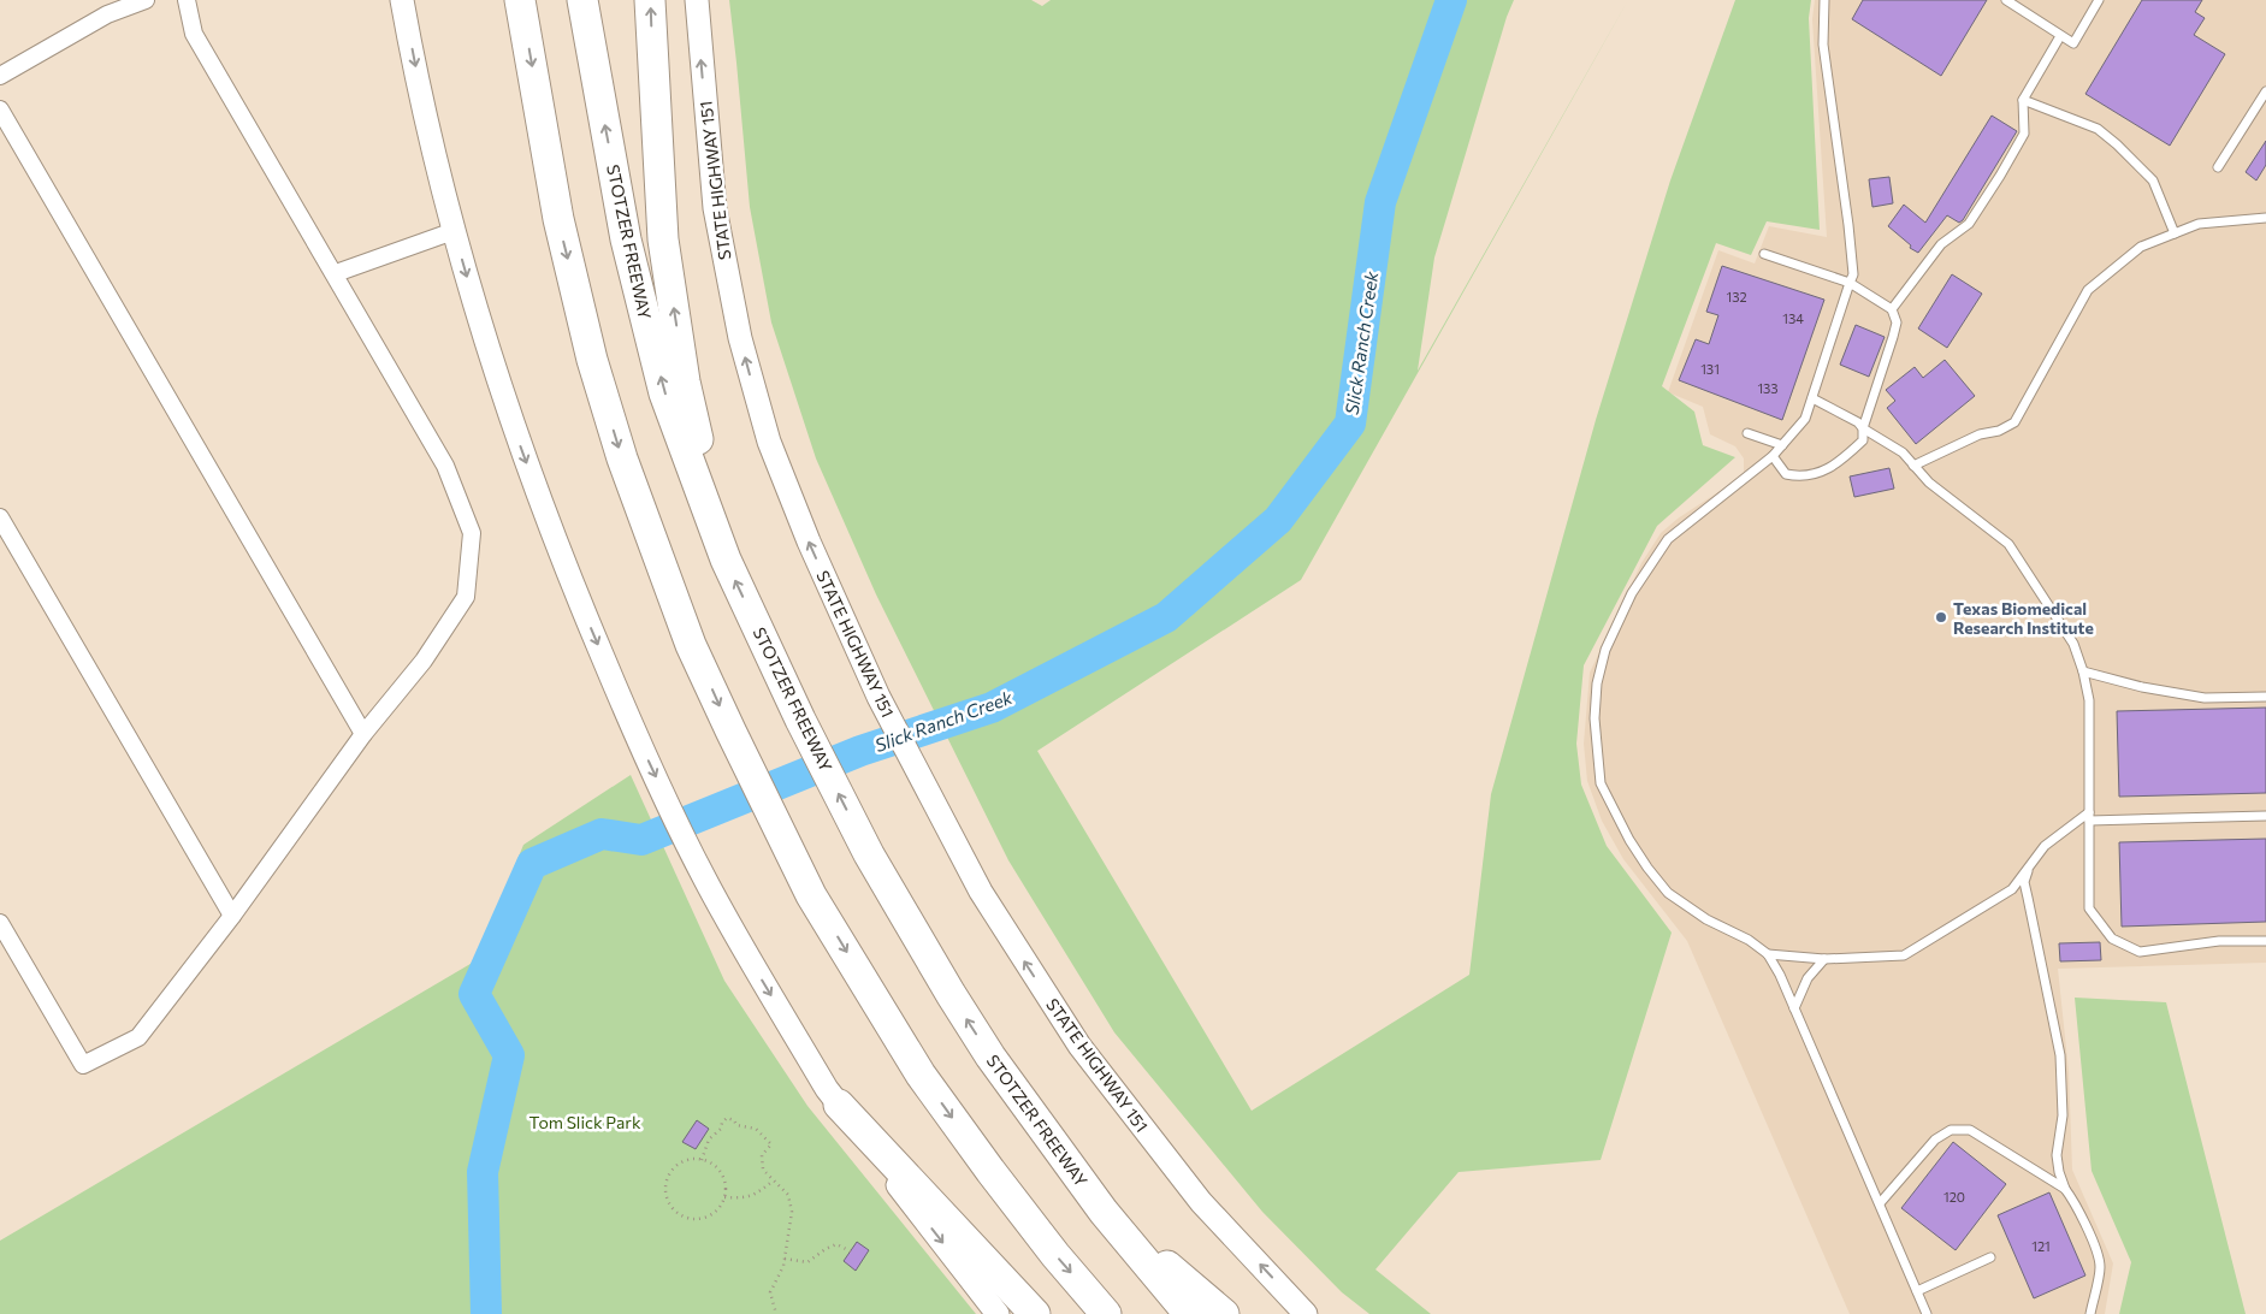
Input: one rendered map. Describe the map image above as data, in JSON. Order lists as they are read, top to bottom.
{
  "streets": {
    "highway": ["STOTZER FREEWAY"],
    "main road": ["STATE HIGHWAY 151"]
  },
  "one_way": ["STATE HIGHWAY 151"],
  "water": ["Slick Ranch Creek"],
  "parks": ["Tom Slick Park"],
  "places": ["Texas Biomedical Research Institute"],
  "house_numbers": [
    "132",
    "134",
    "131",
    "133",
    "120",
    "121"
  ]
}
